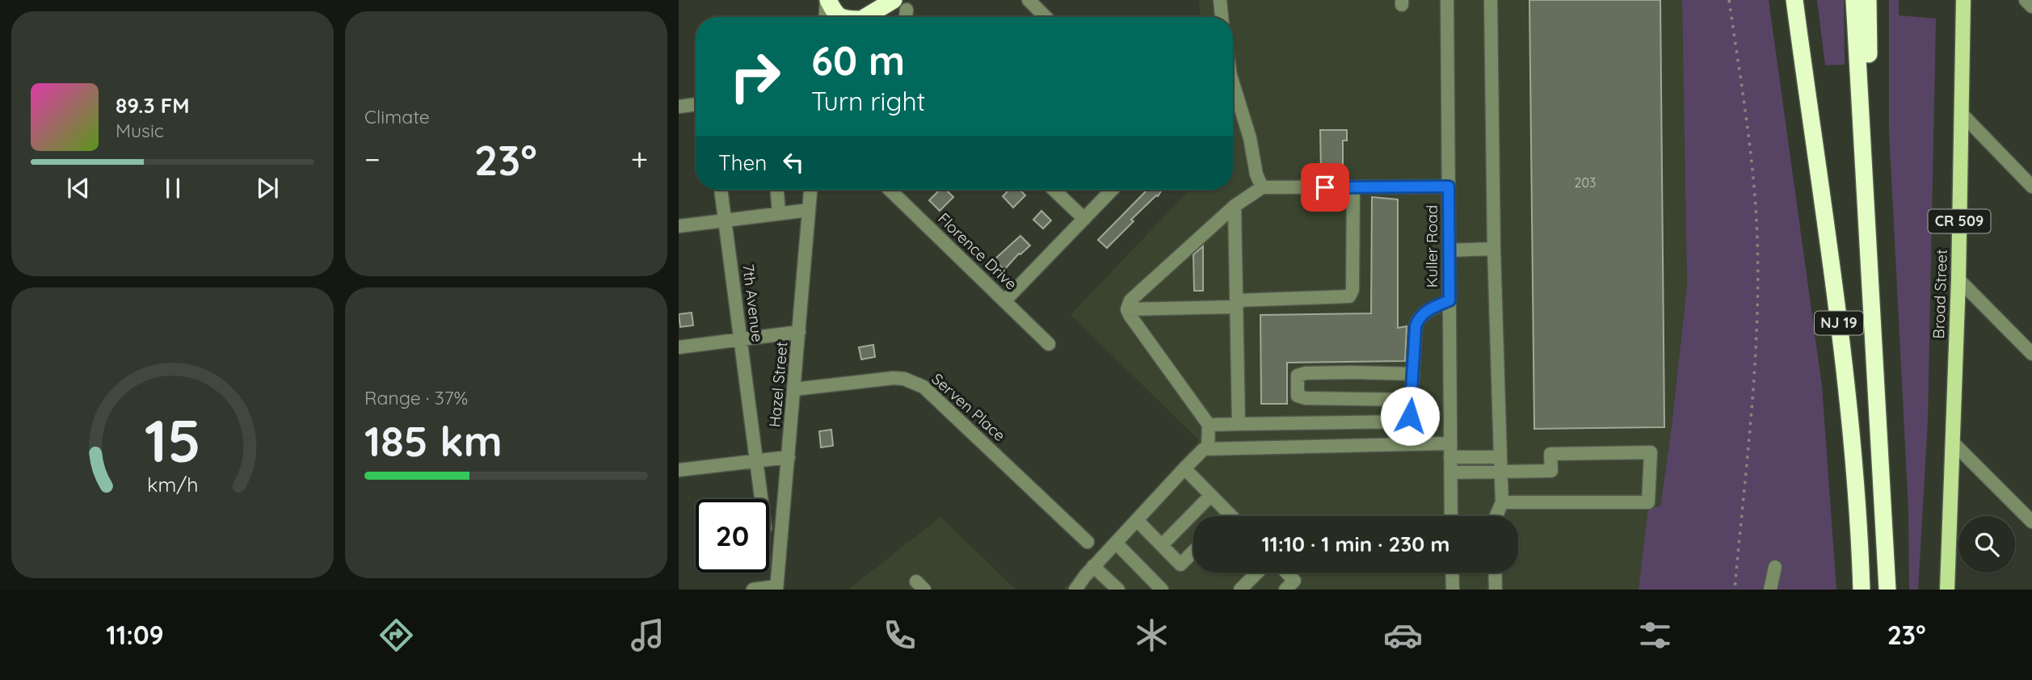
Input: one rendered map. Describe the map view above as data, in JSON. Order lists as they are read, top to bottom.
{
  "streets": {
    "highway": ["NJ 19"],
    "main road": ["CR 509", "Broad Street"],
    "street": [
      "Kuller Road",
      "Florence Drive",
      "7th Avenue",
      "Hazel Street",
      "Serven Place"
    ]
  },
  "crossings": [
    ["Hazel Street", "Serven Place"]
  ],
  "house_numbers": ["203"],
  "page": {
    "tile": [
      "Climate",
      ["Range · 37%", "185 km"]
    ],
    "turn": ["60 m", "Turn right"],
    "song": ["89.3 FM", "Music"],
    "then": "Then",
    "heat": ["−", "23°", "+"],
    "limit": "20",
    "trip": "11:10 · 1 min · 230 m",
    "tabs": ["11:09", "23°"],
    "gauge": ["15", "km/h"]
  }
}
